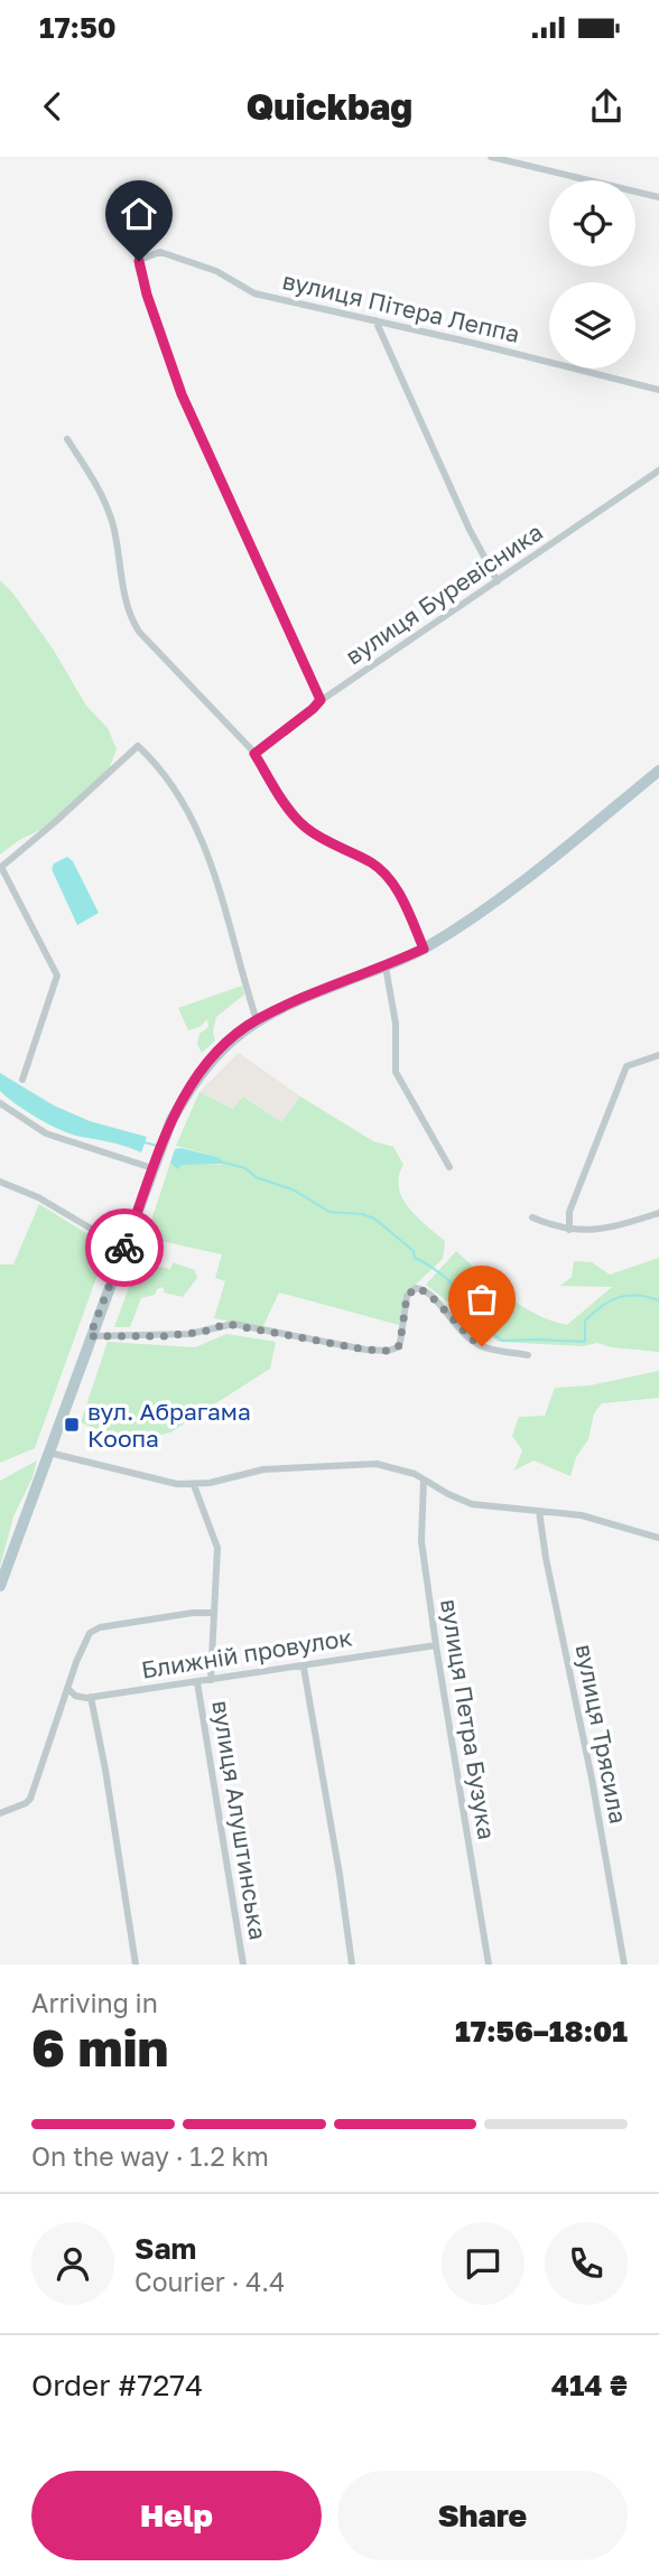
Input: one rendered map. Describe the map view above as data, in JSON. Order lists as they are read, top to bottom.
{
  "streets": {
    "street": [
      "вулиця Пітера Леппа",
      "вулиця Буревісника",
      "Ближній провулок",
      "вулиця Петра Бузука",
      "вулиця Трясила",
      "вулиця Алуштинська"
    ]
  },
  "crossings": [
    ["вулиця Пітера Леппа", "вулиця Буревісника"],
    ["Ближній провулок", "вулиця Петра Бузука"],
    ["Ближній провулок", "вулиця Алуштинська"]
  ],
  "places": {
    "transit": ["вул. Абрагама Коопа"]
  },
  "page": {
    "status": "17:50",
    "header": "Quickbag",
    "heading": ["6 min", "Arriving in", "17:56–18:01"],
    "panel": [
      "Sam",
      "Courier · 4.4",
      "Order #7274",
      "414 ₴"
    ],
    "bar": "On the way · 1.2 km",
    "buttons": ["Help", "Share"]
  }
}
